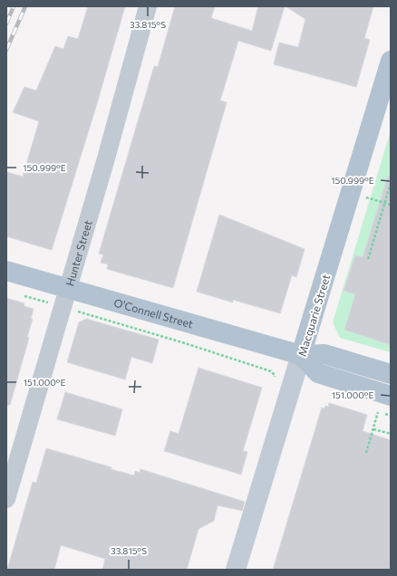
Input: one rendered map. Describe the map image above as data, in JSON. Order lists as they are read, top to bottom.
{
  "streets": {
    "main road": ["O'Connell Street", "Macquarie Street"],
    "street": ["Hunter Street"]
  },
  "crossings": [
    ["Hunter Street", "O'Connell Street"],
    ["O'Connell Street", "Macquarie Street"]
  ],
  "coordinates": ["33.815°S", "150.999°E", "151.000°E"]
}
